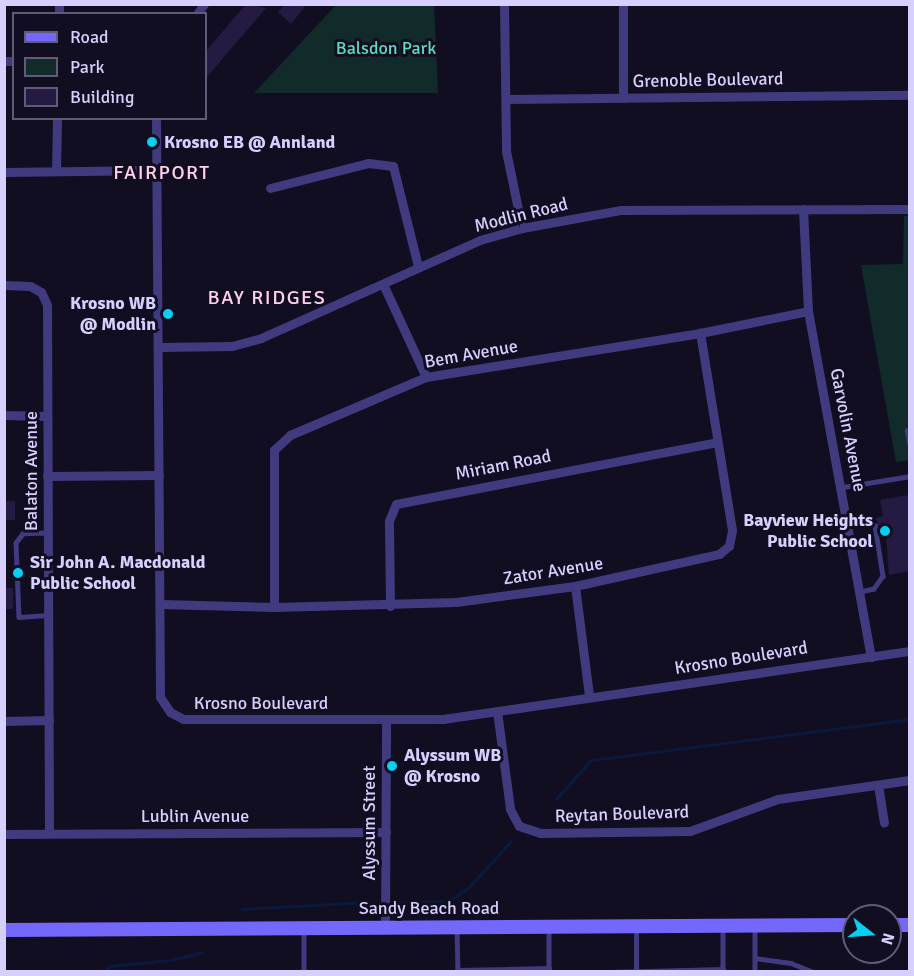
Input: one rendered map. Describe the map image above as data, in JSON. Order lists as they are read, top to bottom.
{
  "streets": {
    "street": [
      "Grenoble Boulevard",
      "Modlin Road",
      "Bem Avenue",
      "Garvolin Avenue",
      "Miriam Road",
      "Balaton Avenue",
      "Zator Avenue",
      "Krosno Boulevard",
      "Reytan Boulevard",
      "Lublin Avenue",
      "Alyssum Street",
      "Sandy Beach Road"
    ]
  },
  "crossings": [
    ["Modlin Road", "Garvolin Avenue"],
    ["Modlin Road", "Krosno Boulevard"],
    ["Bem Avenue", "Garvolin Avenue"],
    ["Bem Avenue", "Zator Avenue"],
    ["Garvolin Avenue", "Krosno Boulevard"],
    ["Miriam Road", "Zator Avenue"],
    ["Balaton Avenue", "Lublin Avenue"],
    ["Zator Avenue", "Krosno Boulevard"],
    ["Krosno Boulevard", "Reytan Boulevard"],
    ["Krosno Boulevard", "Alyssum Street"],
    ["Lublin Avenue", "Alyssum Street"],
    ["Alyssum Street", "Sandy Beach Road"]
  ],
  "districts": ["FAIRPORT", "BAY RIDGES"],
  "parks": ["Balsdon Park"],
  "places": [
    "Krosno EB @ Annland",
    "Krosno WB @ Modlin",
    "Bayview Heights Public School",
    "Sir John A. Macdonald Public School",
    "Alyssum WB @ Krosno"
  ],
  "legend": ["Road", "Park", "Building"],
  "north": "right"
}
